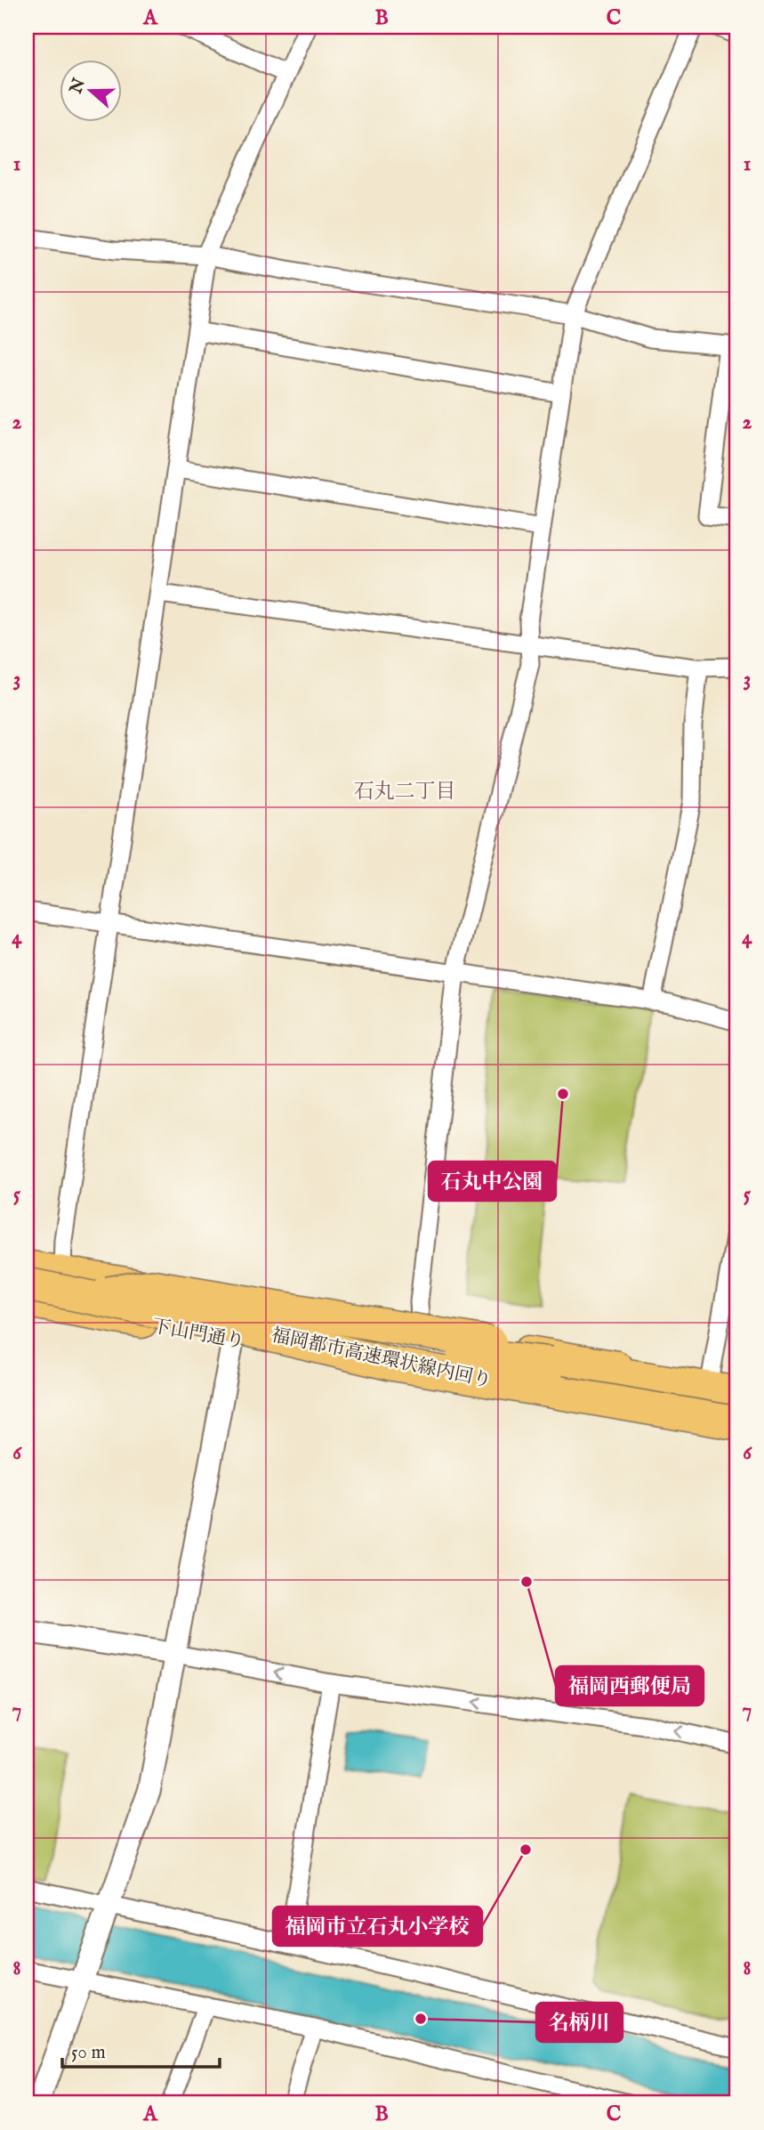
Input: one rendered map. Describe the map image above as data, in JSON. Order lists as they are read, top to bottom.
{
  "streets": {
    "highway": ["福岡都市高速環状線内回り"],
    "main road": ["下山門通り"]
  },
  "crossings": [
    ["下山門通り", "福岡都市高速環状線内回り"]
  ],
  "districts": ["石丸二丁目"],
  "places": [
    "石丸中公園",
    "福岡西郵便局",
    "福岡市立石丸小学校",
    "名柄川"
  ],
  "scale_bar": "50 m",
  "north": "left",
  "grid": {
    "columns": ["A", "B", "C"],
    "rows": [
      "1",
      "2",
      "3",
      "4",
      "5",
      "6",
      "7",
      "8"
    ]
  }
}
